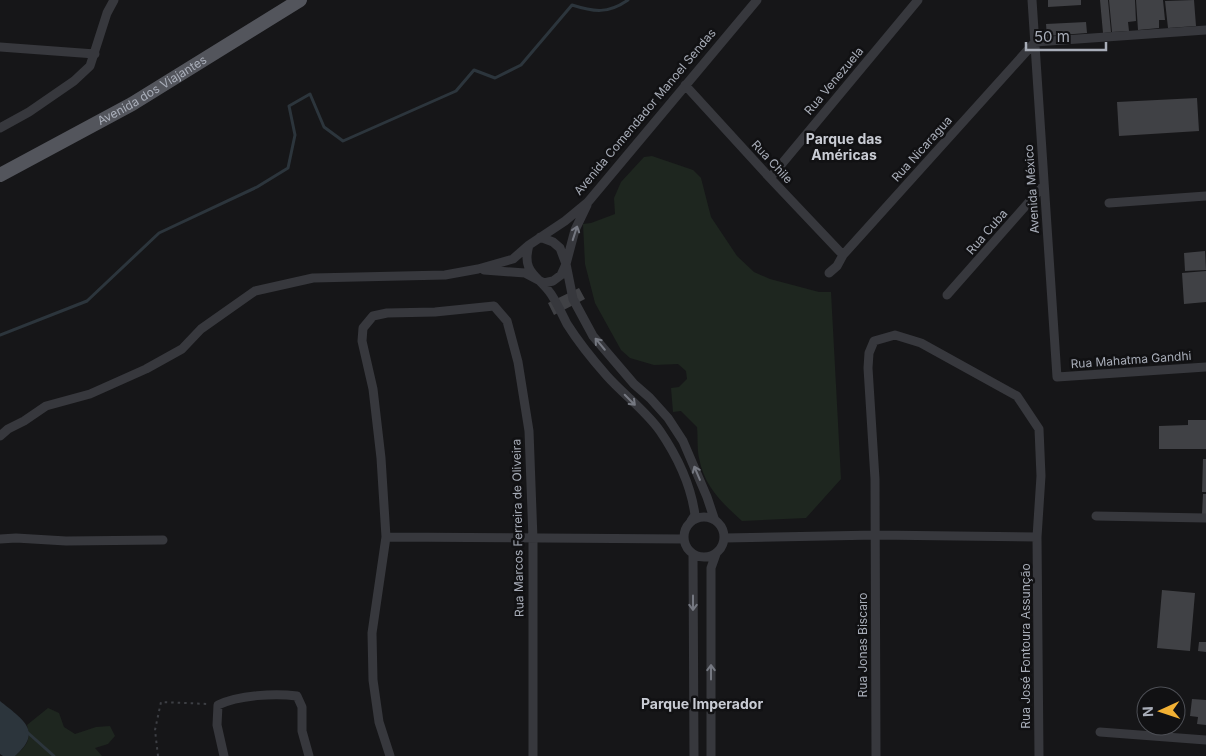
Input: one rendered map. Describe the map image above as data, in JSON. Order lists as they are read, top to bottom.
{
  "streets": {
    "main road": ["Avenida dos Viajantes"],
    "street": [
      "Rua Venezuela",
      "Avenida Comendador Manoel Sendas",
      "Rua Nicaragua",
      "Rua Chile",
      "Avenida México",
      "Rua Cuba",
      "Rua Mahatma Gandhi",
      "Rua Marcos Ferreira de Oliveira",
      "Rua Jonas Biscaro",
      "Rua José Fontoura Assunção"
    ]
  },
  "crossings": [
    ["Rua Venezuela", "Rua Chile"],
    ["Avenida Comendador Manoel Sendas", "Rua Chile"],
    ["Rua Nicaragua", "Rua Chile"],
    ["Rua Nicaragua", "Avenida México"],
    ["Avenida México", "Rua Cuba"],
    ["Avenida México", "Rua Mahatma Gandhi"],
    ["Rua Jonas Biscaro", "Rua José Fontoura Assunção"]
  ],
  "districts": ["Parque das Américas", "Parque Imperador"],
  "scale_bar": "50 m",
  "north": "left"
}
